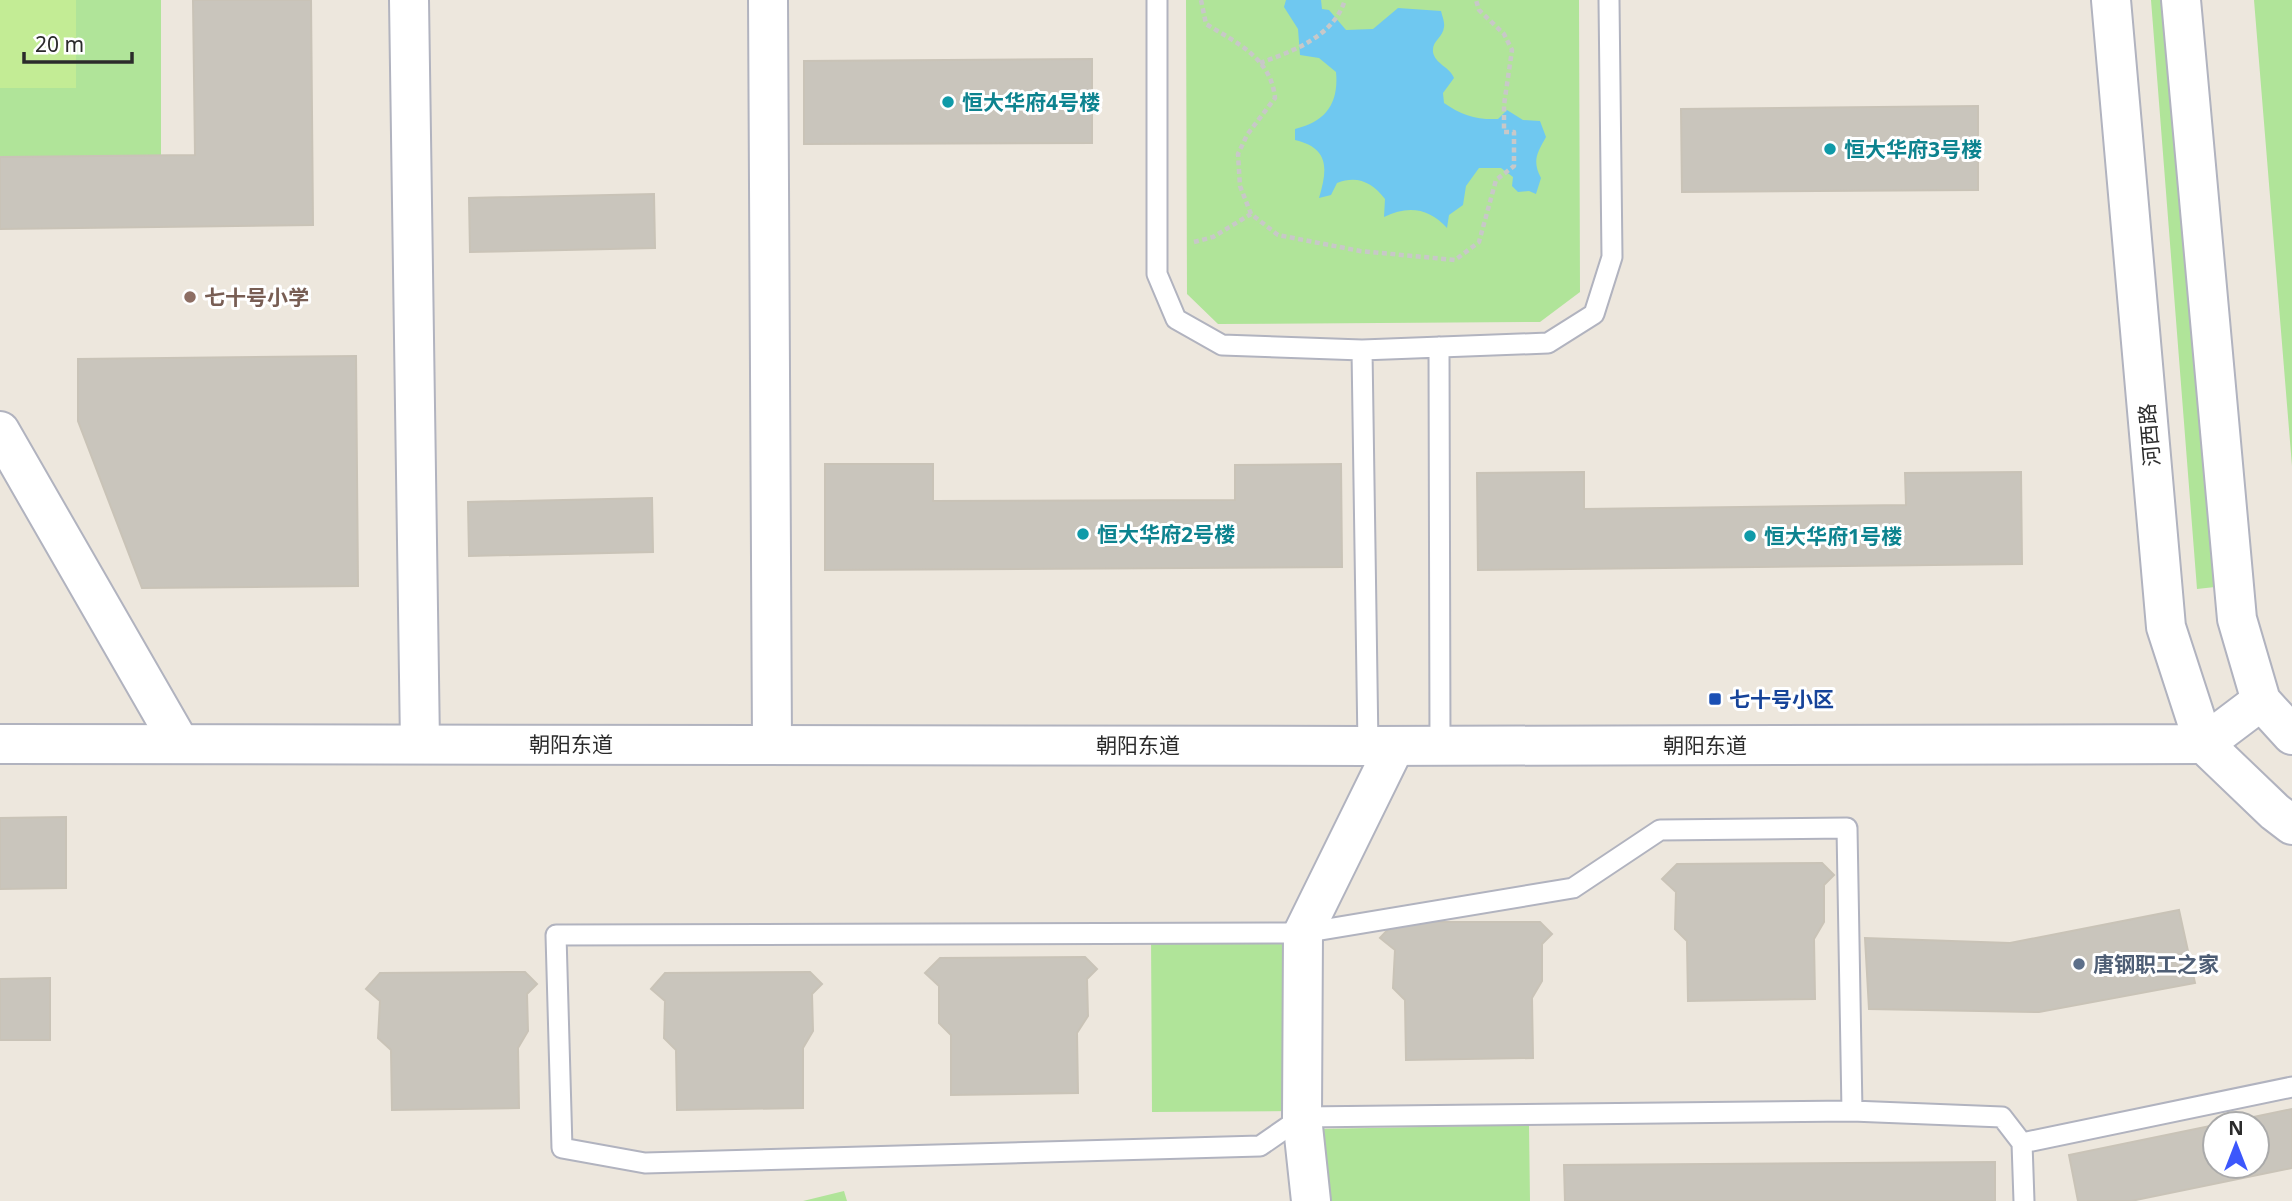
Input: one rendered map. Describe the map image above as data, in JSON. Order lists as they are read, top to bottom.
{
  "streets": {
    "street": ["河西路", "朝阳东道"]
  },
  "crossings": [
    ["河西路", "朝阳东道"]
  ],
  "places": {
    "other": [
      "恒大华府4号楼",
      "恒大华府3号楼",
      "七十号小学",
      "恒大华府2号楼",
      "恒大华府1号楼",
      "唐钢职工之家"
    ],
    "transit": ["七十号小区"]
  },
  "scale_bar": "20 m",
  "north": "top"
}
